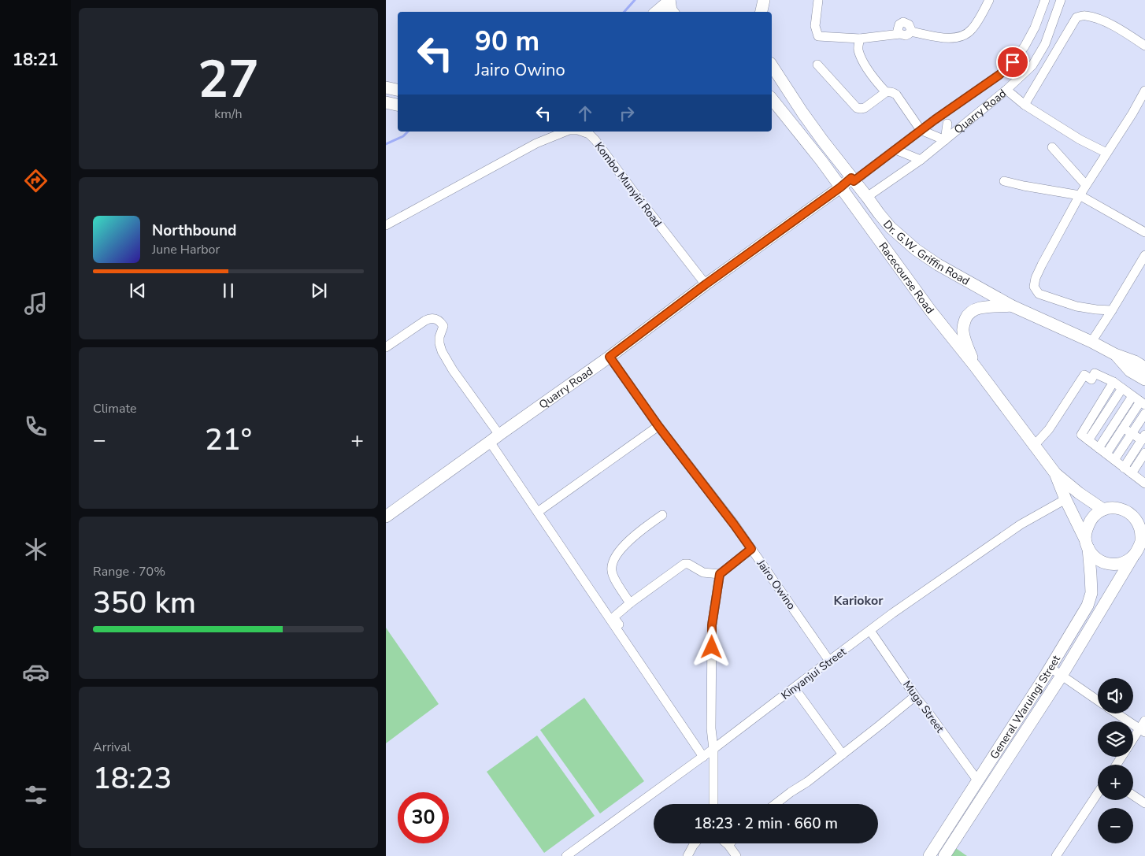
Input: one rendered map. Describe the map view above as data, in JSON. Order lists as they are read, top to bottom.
{
  "streets": {
    "main road": [
      "Quarry Road",
      "Dr. G.W. Griffin Road",
      "Racecourse Road",
      "General Waruingi Street"
    ],
    "street": [
      "Kombo Munyiri Road",
      "Jairo Owino",
      "Kinyanjui Street",
      "Muga Street"
    ]
  },
  "crossings": [
    ["Quarry Road", "Kombo Munyiri Road"],
    ["Quarry Road", "Dr. G.W. Griffin Road"],
    ["Quarry Road", "Racecourse Road"],
    ["Quarry Road", "Jairo Owino"],
    ["Jairo Owino", "Kinyanjui Street"],
    ["Kinyanjui Street", "Muga Street"],
    ["Muga Street", "General Waruingi Street"]
  ],
  "districts": ["Kariokor"],
  "page": {
    "tabs": "18:21",
    "tile": [
      ["27", "km/h"],
      "Climate",
      ["Range · 70%", "350 km"],
      ["Arrival", "18:23"]
    ],
    "turn": ["90 m", "Jairo Owino"],
    "song": ["Northbound", "June Harbor"],
    "heat": ["−", "21°", "+"],
    "map_buttons": ["+", "−"],
    "limit": "30",
    "trip": "18:23 · 2 min · 660 m"
  }
}
